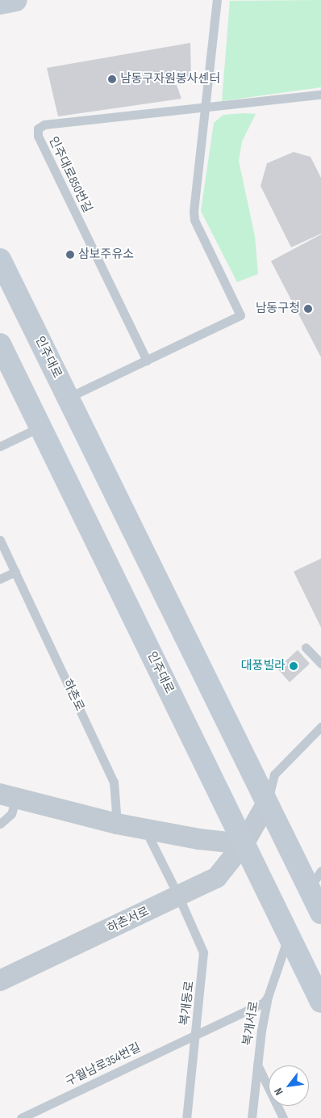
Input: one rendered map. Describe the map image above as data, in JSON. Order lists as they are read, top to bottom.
{
  "streets": {
    "main road": ["인주대로"],
    "street": ["하촌서로"],
    "lane": [
      "인주대로850번길",
      "하촌로",
      "복개동로",
      "복개서로",
      "구월남로354번길"
    ]
  },
  "crossings": [
    ["인주대로", "하촌서로"],
    ["인주대로", "복개서로"],
    ["하촌서로", "복개동로"],
    ["복개동로", "구월남로354번길"],
    ["복개서로", "구월남로354번길"]
  ],
  "places": [
    "남동구자원봉사센터",
    "삼보주유소",
    "남동구청",
    "대풍빌라"
  ],
  "north": "bottom left"
}
